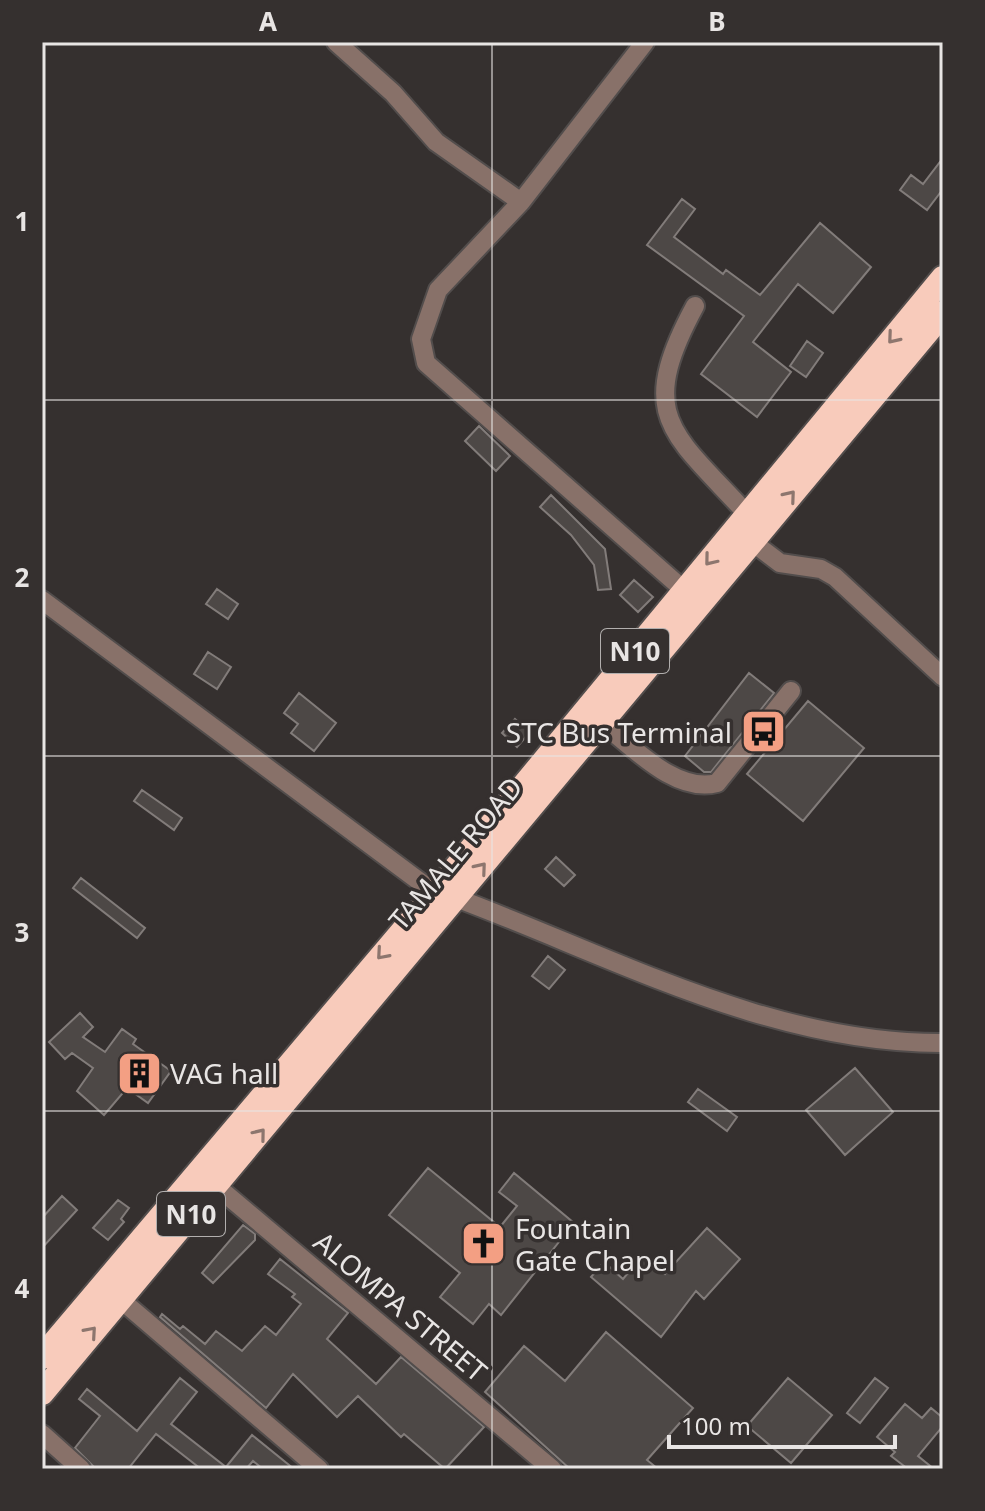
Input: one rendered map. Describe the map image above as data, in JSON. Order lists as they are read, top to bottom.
{
  "streets": {
    "highway": ["N10", "TAMALE ROAD"],
    "street": ["ALOMPA STREET"]
  },
  "crossings": [
    ["TAMALE ROAD", "ALOMPA STREET"]
  ],
  "places": {
    "bus stop": ["STC Bus Terminal"],
    "building": ["VAG hall"],
    "church": ["Fountain Gate Chapel"]
  },
  "scale_bar": "100 m",
  "grid": {
    "columns": ["A", "B"],
    "rows": [
      "1",
      "2",
      "3",
      "4"
    ]
  }
}
